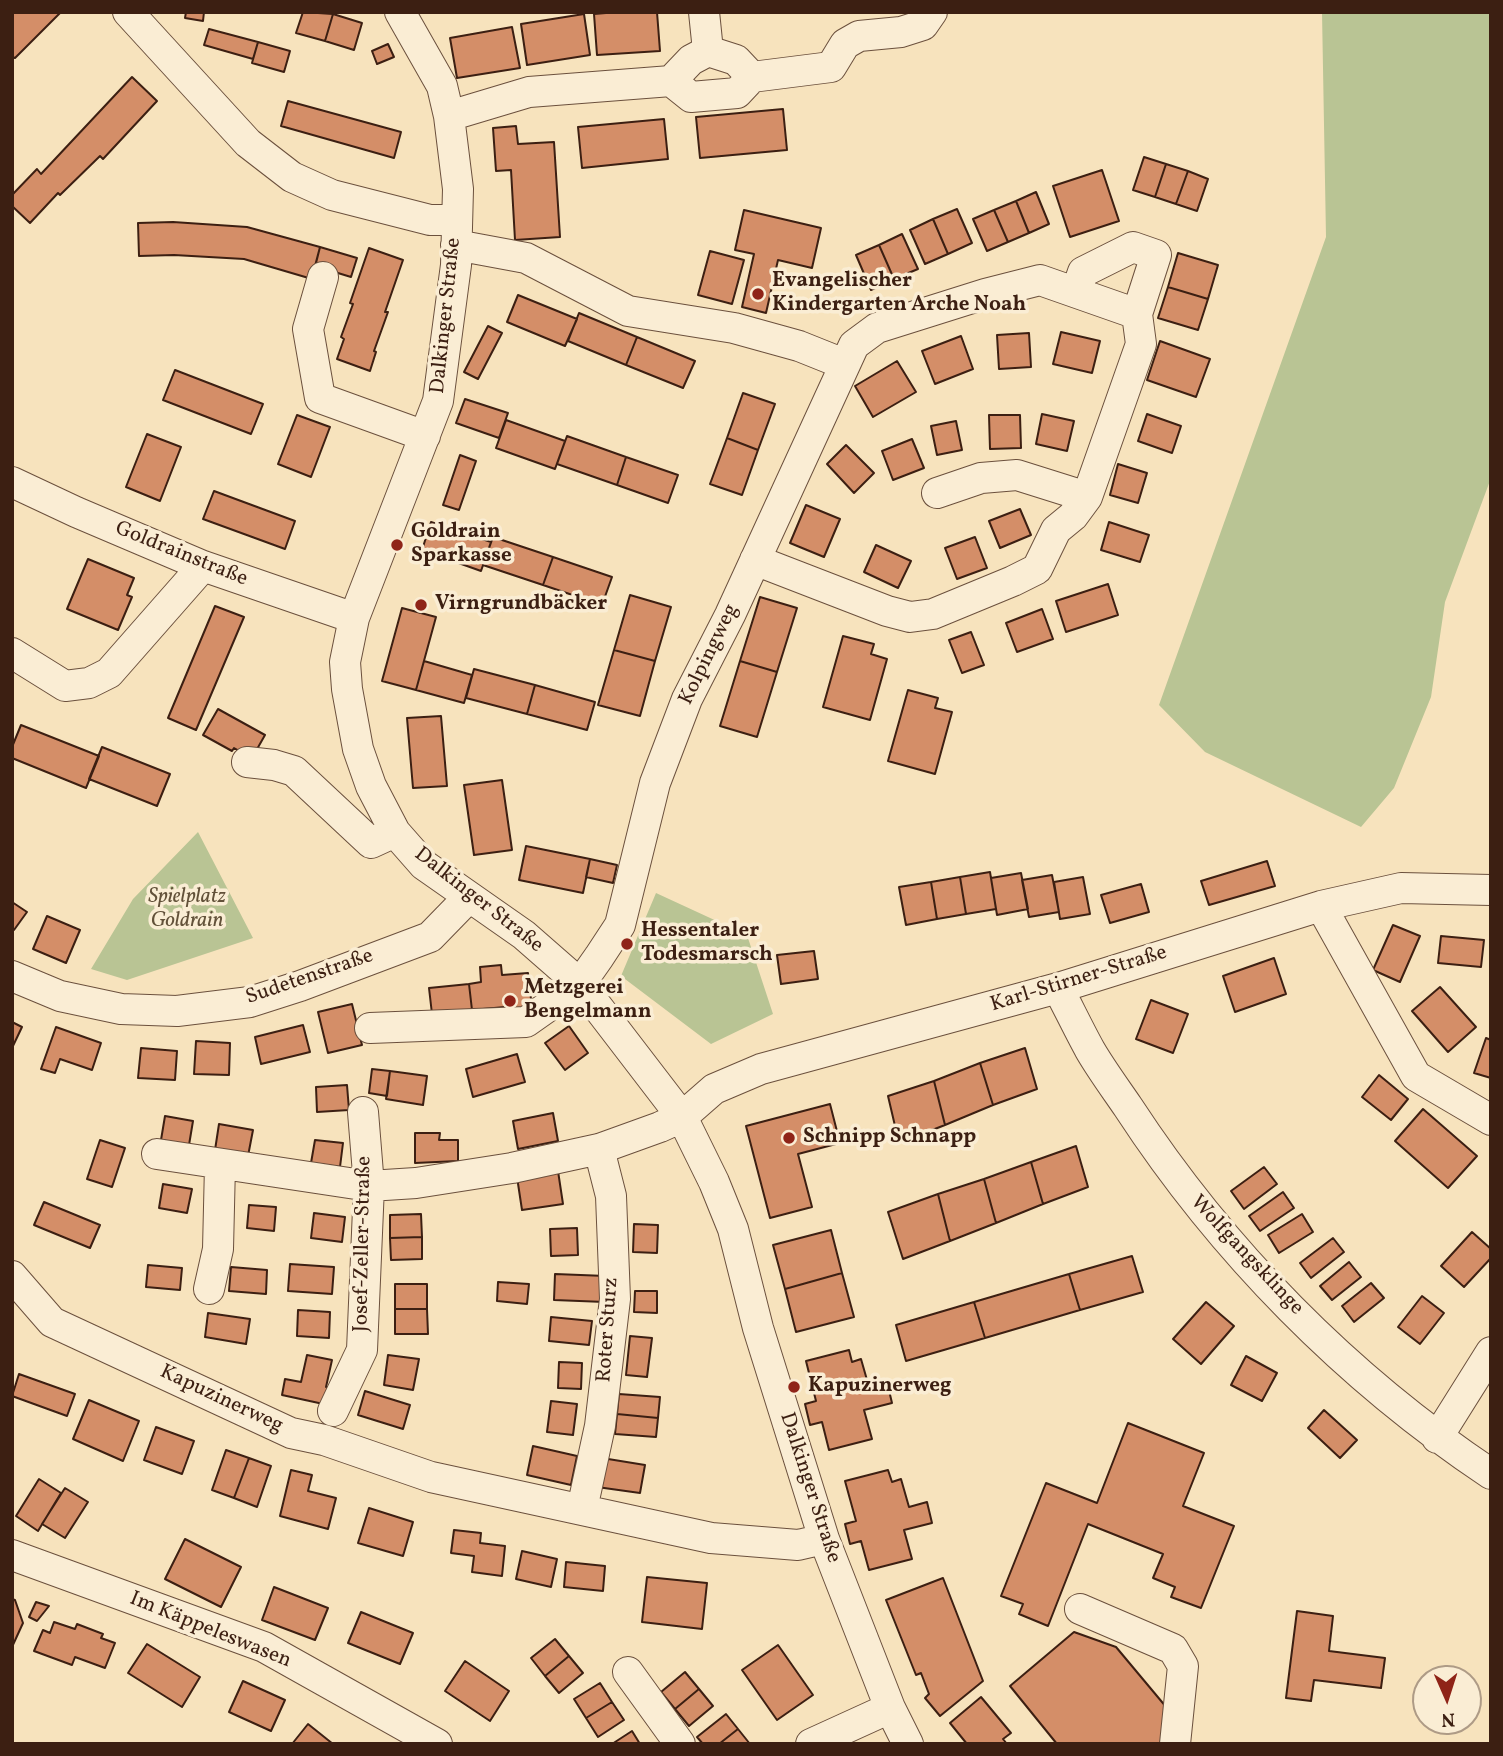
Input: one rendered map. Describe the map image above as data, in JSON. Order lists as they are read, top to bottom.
{
  "streets": {
    "street": [
      "Dalkinger Straße",
      "Goldrainstraße",
      "Kolpingweg",
      "Sudetenstraße",
      "Karl-Stirner-Straße",
      "Josef-Zeller-Straße",
      "Wolfgangsklinge",
      "Roter Sturz",
      "Kapuzinerweg",
      "Im Käppeleswasen"
    ]
  },
  "crossings": [
    ["Dalkinger Straße", "Goldrainstraße"],
    ["Dalkinger Straße", "Kolpingweg"],
    ["Dalkinger Straße", "Sudetenstraße"],
    ["Dalkinger Straße", "Karl-Stirner-Straße"],
    ["Dalkinger Straße", "Kapuzinerweg"],
    ["Karl-Stirner-Straße", "Josef-Zeller-Straße"],
    ["Karl-Stirner-Straße", "Wolfgangsklinge"],
    ["Karl-Stirner-Straße", "Roter Sturz"],
    ["Roter Sturz", "Kapuzinerweg"]
  ],
  "parks": ["Spielplatz Goldrain"],
  "places": [
    "Evangelischer Kindergarten Arche Noah",
    "Goldrain Sparkasse",
    "Virngrundbäcker",
    "Hessentaler Todesmarsch",
    "Metzgerei Bengelmann",
    "Schnipp Schnapp",
    "Kapuzinerweg"
  ],
  "north": "bottom"
}
